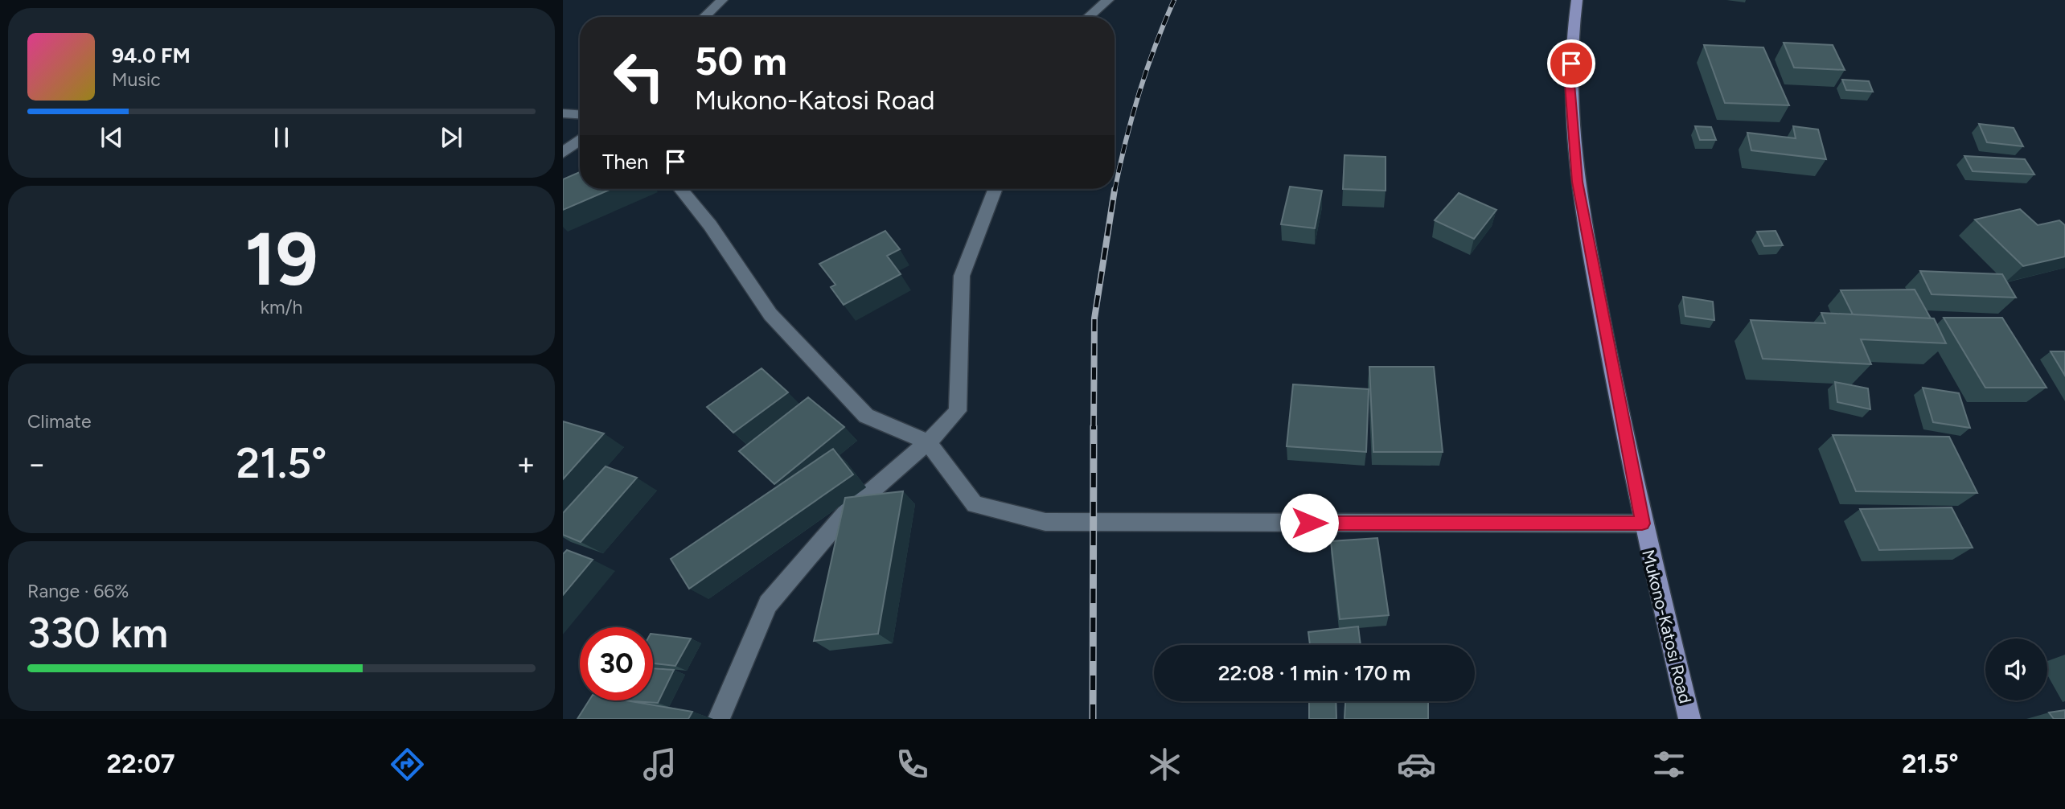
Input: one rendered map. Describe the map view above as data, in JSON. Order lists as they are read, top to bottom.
{
  "streets": {
    "main road": ["Mukono-Katosi Road"]
  },
  "page": {
    "turn": ["50 m", "Mukono-Katosi Road"],
    "song": ["94.0 FM", "Music"],
    "then": "Then",
    "tile": [
      ["19", "km/h"],
      "Climate",
      ["Range · 66%", "330 km"]
    ],
    "heat": ["−", "21.5°", "+"],
    "limit": "30",
    "trip": "22:08 · 1 min · 170 m",
    "tabs": ["22:07", "21.5°"]
  }
}
